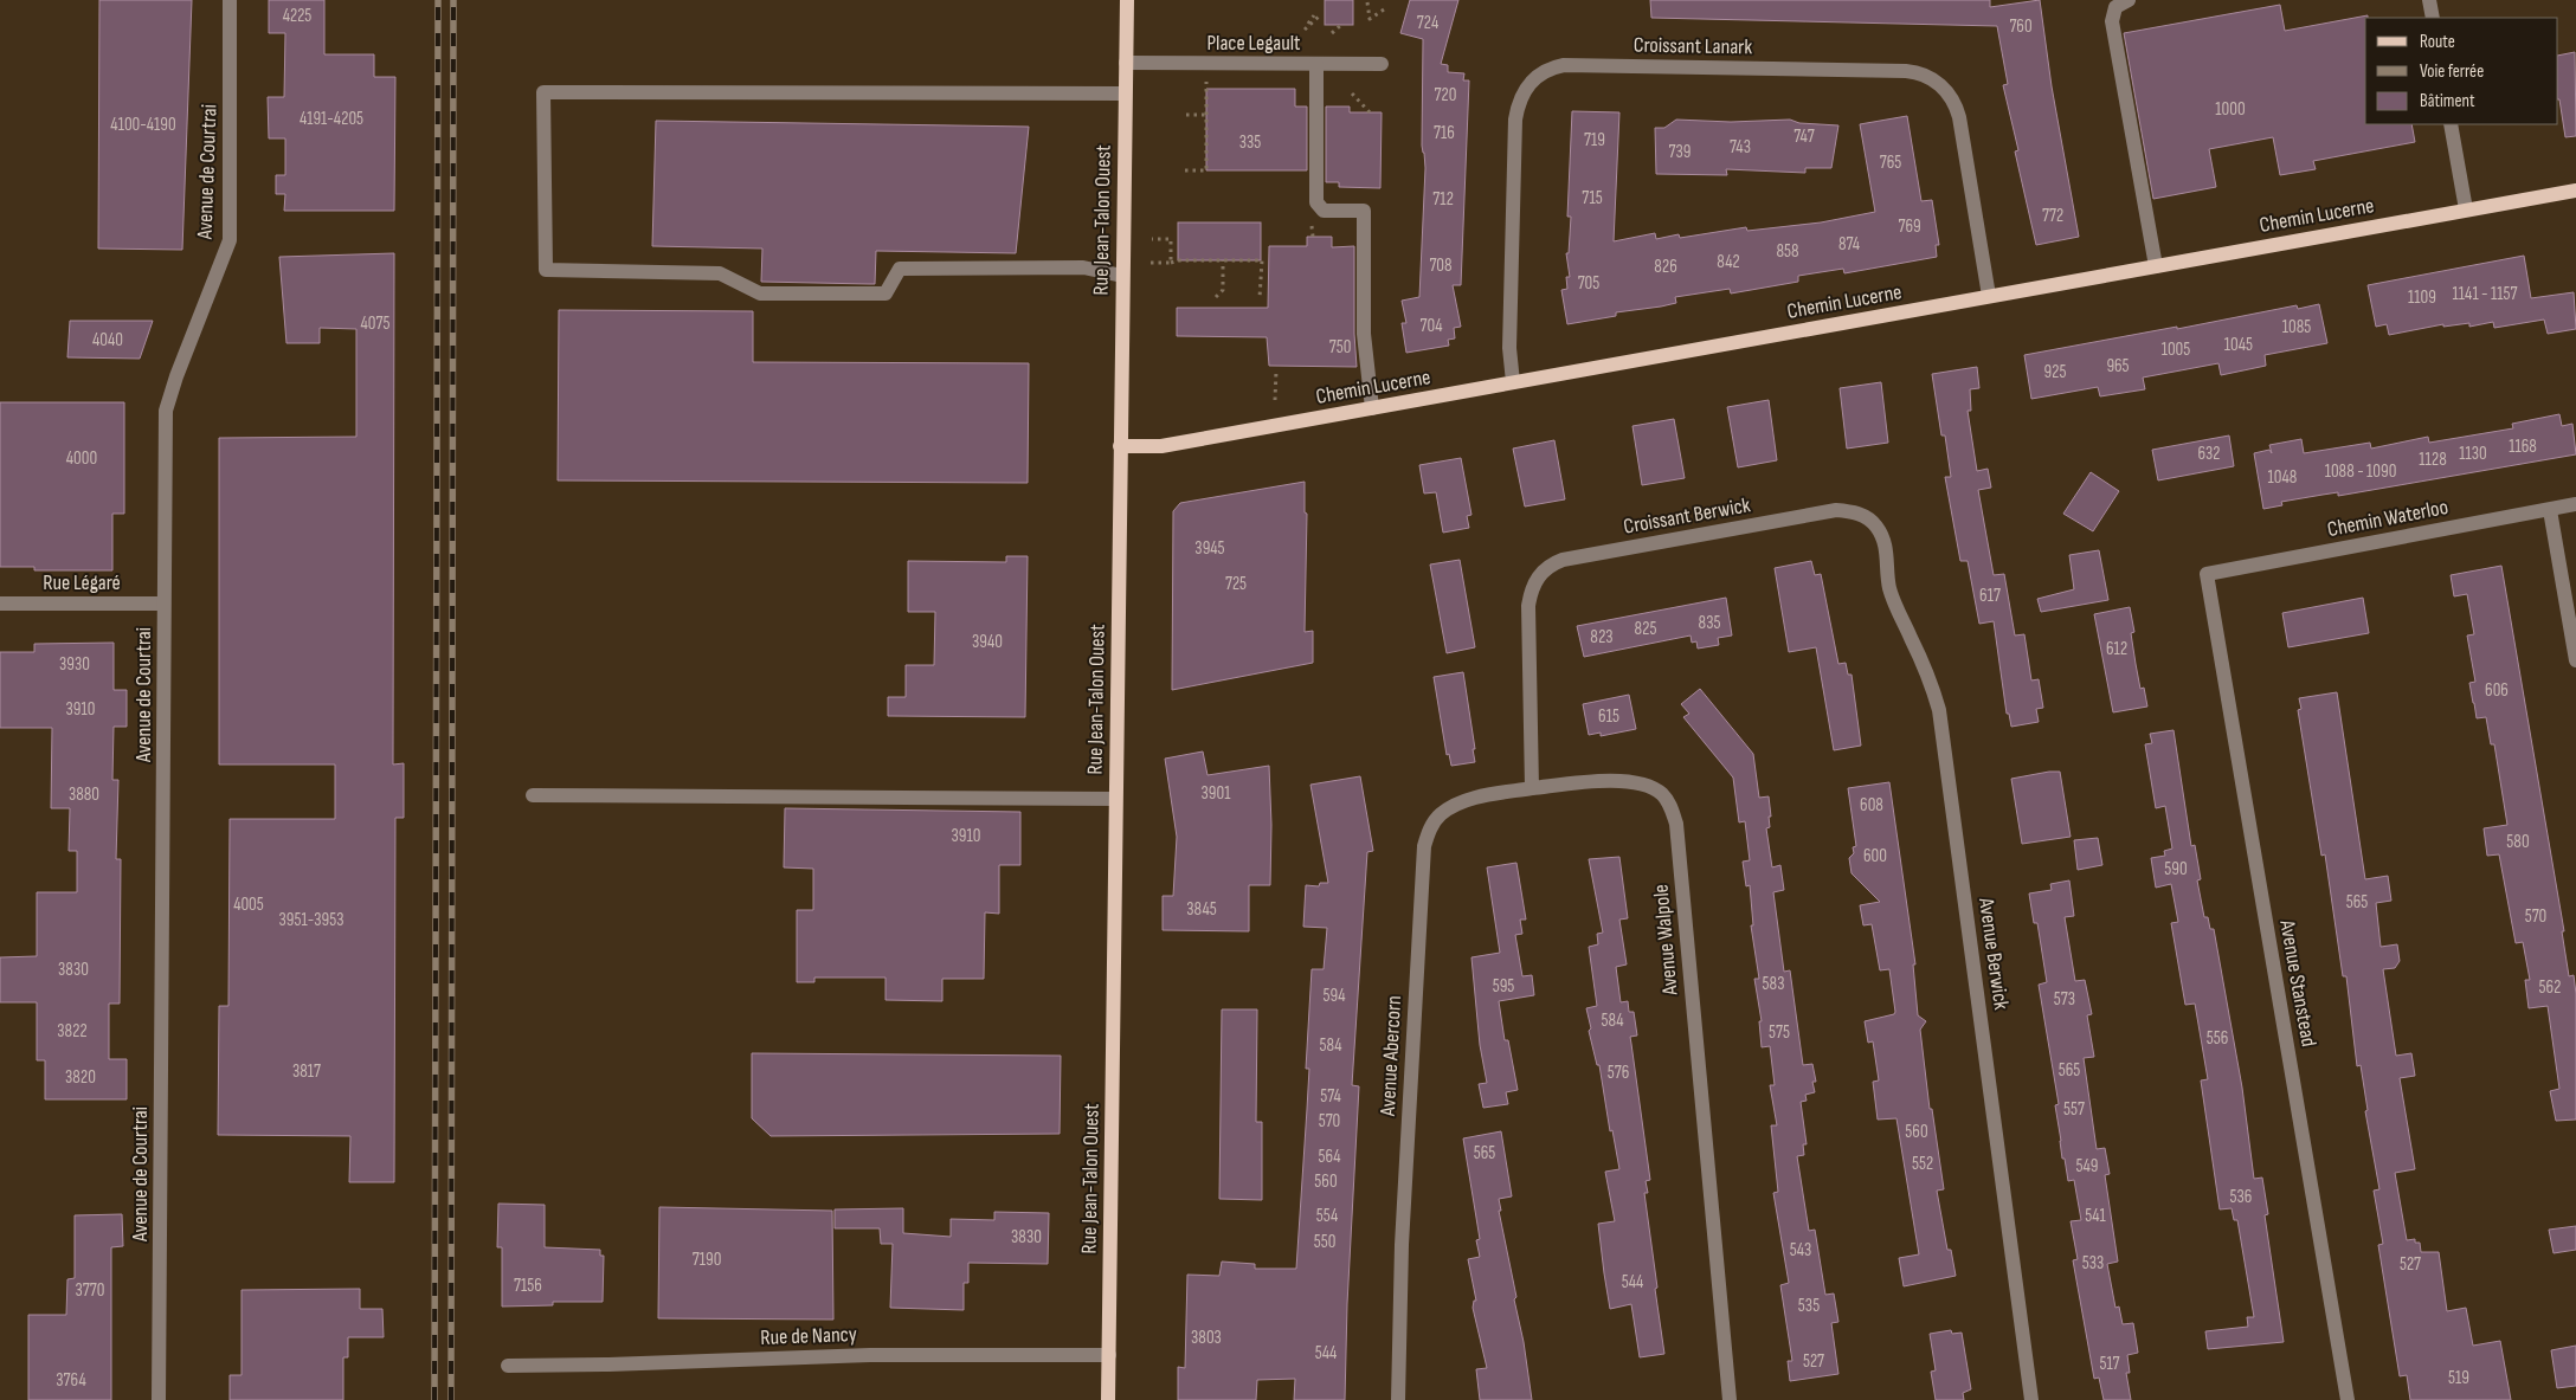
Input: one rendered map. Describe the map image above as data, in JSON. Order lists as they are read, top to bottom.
{
  "streets": {
    "main road": ["Chemin Lucerne", "Rue Jean-Talon Ouest"],
    "street": [
      "Place Legault",
      "Croissant Lanark",
      "Avenue de Courtrai",
      "Croissant Berwick",
      "Chemin Waterloo",
      "Rue Légaré",
      "Avenue Walpole",
      "Avenue Berwick",
      "Avenue Stanstead",
      "Avenue Abercorn",
      "Rue de Nancy"
    ]
  },
  "crossings": [
    ["Place Legault", "Rue Jean-Talon Ouest"],
    ["Croissant Lanark", "Chemin Lucerne"],
    ["Avenue de Courtrai", "Rue Légaré"],
    ["Chemin Lucerne", "Rue Jean-Talon Ouest"],
    ["Rue Jean-Talon Ouest", "Rue de Nancy"],
    ["Croissant Berwick", "Avenue Walpole"],
    ["Croissant Berwick", "Avenue Berwick"],
    ["Croissant Berwick", "Avenue Abercorn"],
    ["Chemin Waterloo", "Avenue Stanstead"],
    ["Avenue Walpole", "Avenue Abercorn"]
  ],
  "house_numbers": [
    "4225",
    "724",
    "760",
    "720",
    "1000",
    "4191-4205",
    "4100-4190",
    "716",
    "747",
    "719",
    "335",
    "743",
    "739",
    "765",
    "715",
    "712",
    "772",
    "769",
    "874",
    "858",
    "842",
    "708",
    "826",
    "705",
    "1141 - 1157",
    "1109",
    "4075",
    "704",
    "1085",
    "4040",
    "1045",
    "750",
    "1005",
    "965",
    "925",
    "1168",
    "632",
    "1130",
    "4000",
    "1128",
    "1088 - 1090",
    "1048",
    "3945",
    "725",
    "617",
    "835",
    "825",
    "823",
    "3940",
    "612",
    "3930",
    "606",
    "3910",
    "615",
    "3901",
    "3880",
    "608",
    "3910",
    "580",
    "600",
    "590",
    "565",
    "4005",
    "3845",
    "570",
    "3951-3953",
    "3830",
    "583",
    "595",
    "562",
    "594",
    "573",
    "584",
    "3822",
    "575",
    "556",
    "584",
    "565",
    "3817",
    "576",
    "3820",
    "574",
    "557",
    "570",
    "560",
    "565",
    "564",
    "552",
    "549",
    "560",
    "536",
    "554",
    "541",
    "3830",
    "550",
    "543",
    "7190",
    "533",
    "527",
    "544",
    "7156",
    "3770",
    "535",
    "3803",
    "544",
    "527",
    "517",
    "519",
    "3764"
  ],
  "legend": ["Route", "Voie ferrée", "Bâtiment"]
}
